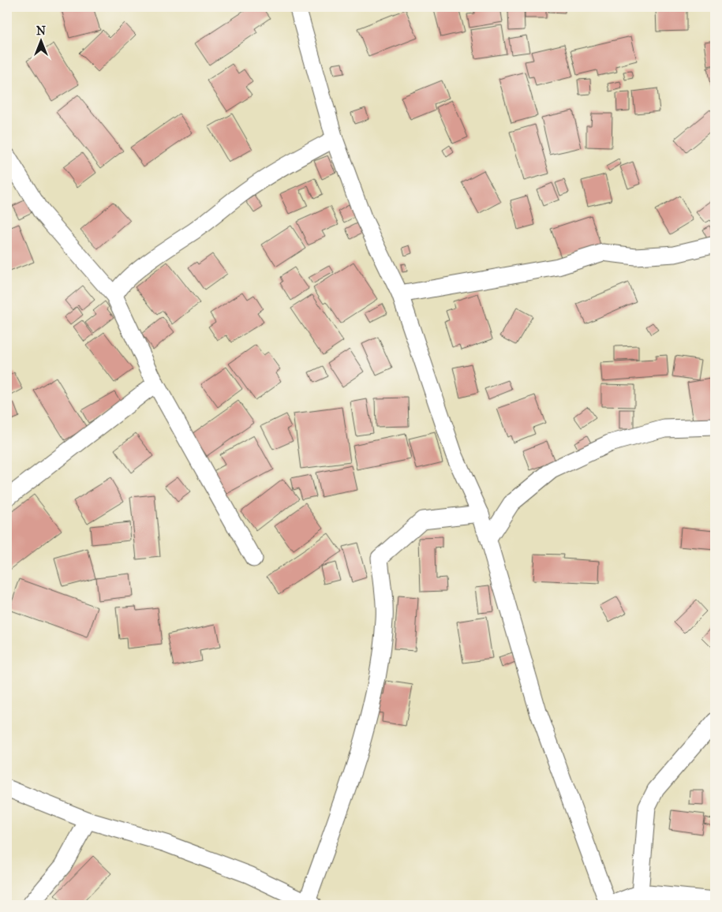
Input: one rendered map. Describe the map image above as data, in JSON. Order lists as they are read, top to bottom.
{
  "north": "top"
}
